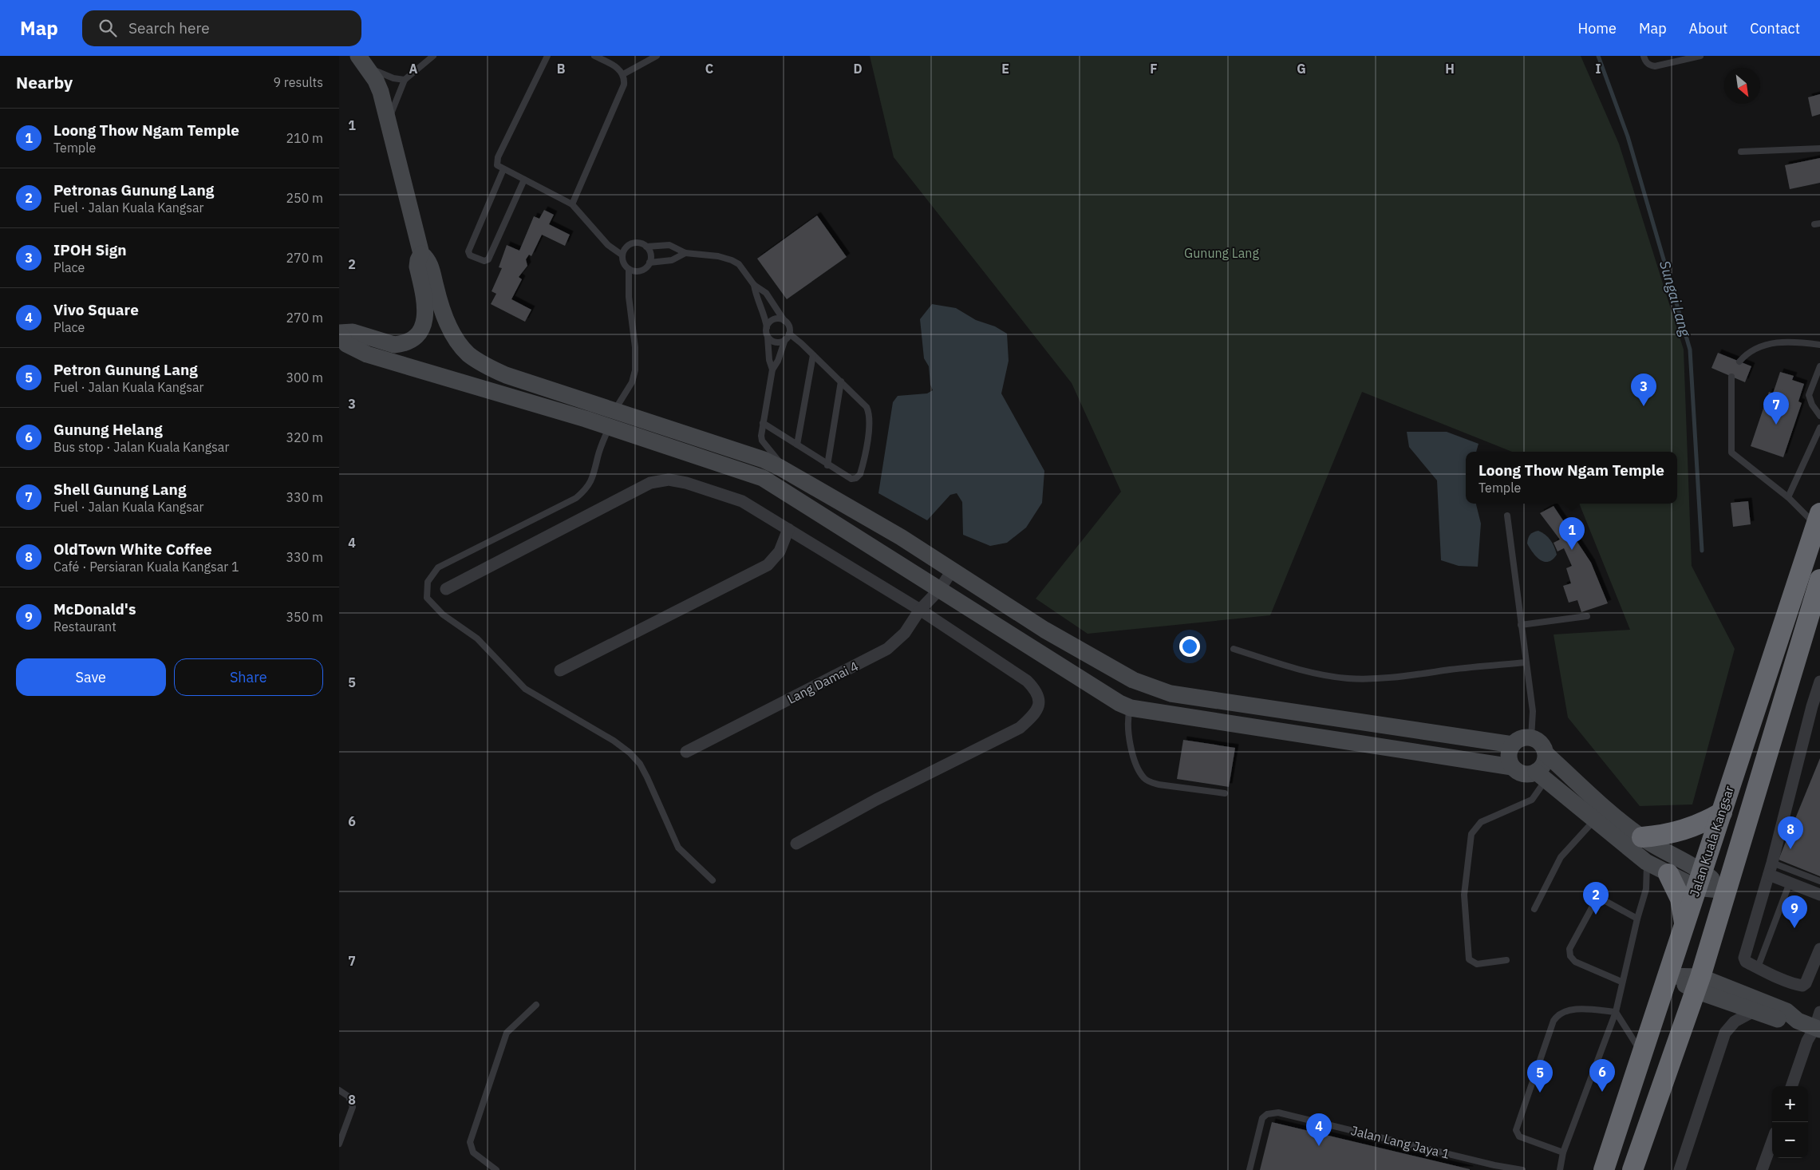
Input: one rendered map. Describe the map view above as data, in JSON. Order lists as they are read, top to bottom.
{
  "streets": {
    "highway": ["Jalan Kuala Kangsar"],
    "street": ["Lang Damai 4"],
    "lane": ["Jalan Lang Jaya 1"]
  },
  "water": ["Sungai Lang"],
  "parks": ["Gunung Lang"],
  "north": "bottom right",
  "page": {
    "header": "Map",
    "search": "Search here",
    "nav": [
      "Home",
      "Map",
      "About",
      "Contact"
    ],
    "heading": ["Nearby", "9 results"],
    "list": [
      {
        "mark": "1",
        "name": "Loong Thow Ngam Temple",
        "note": "Temple",
        "value": "210 m"
      },
      {
        "mark": "2",
        "name": "Petronas Gunung Lang",
        "note": "Fuel · Jalan Kuala Kangsar",
        "value": "250 m"
      },
      {
        "mark": "3",
        "name": "IPOH Sign",
        "note": "Place",
        "value": "270 m"
      },
      {
        "mark": "4",
        "name": "Vivo Square",
        "note": "Place",
        "value": "270 m"
      },
      {
        "mark": "5",
        "name": "Petron Gunung Lang",
        "note": "Fuel · Jalan Kuala Kangsar",
        "value": "300 m"
      },
      {
        "mark": "6",
        "name": "Gunung Helang",
        "note": "Bus stop · Jalan Kuala Kangsar",
        "value": "320 m"
      },
      {
        "mark": "7",
        "name": "Shell Gunung Lang",
        "note": "Fuel · Jalan Kuala Kangsar",
        "value": "330 m"
      },
      {
        "mark": "8",
        "name": "OldTown White Coffee",
        "note": "Café · Persiaran Kuala Kangsar 1",
        "value": "330 m"
      },
      {
        "mark": "9",
        "name": "McDonald's",
        "note": "Restaurant",
        "value": "350 m"
      }
    ],
    "pins": [
      "3",
      "7",
      "1",
      "8",
      "2",
      "9",
      "6",
      "5",
      "4"
    ],
    "popup": ["Loong Thow Ngam Temple", "Temple"],
    "buttons": ["Save", "Share"],
    "map_buttons": ["+", "−"]
  },
  "grid": {
    "columns": [
      "A",
      "B",
      "C",
      "D",
      "E",
      "F",
      "G",
      "H",
      "I"
    ],
    "rows": [
      "1",
      "2",
      "3",
      "4",
      "5",
      "6",
      "7",
      "8"
    ]
  }
}
